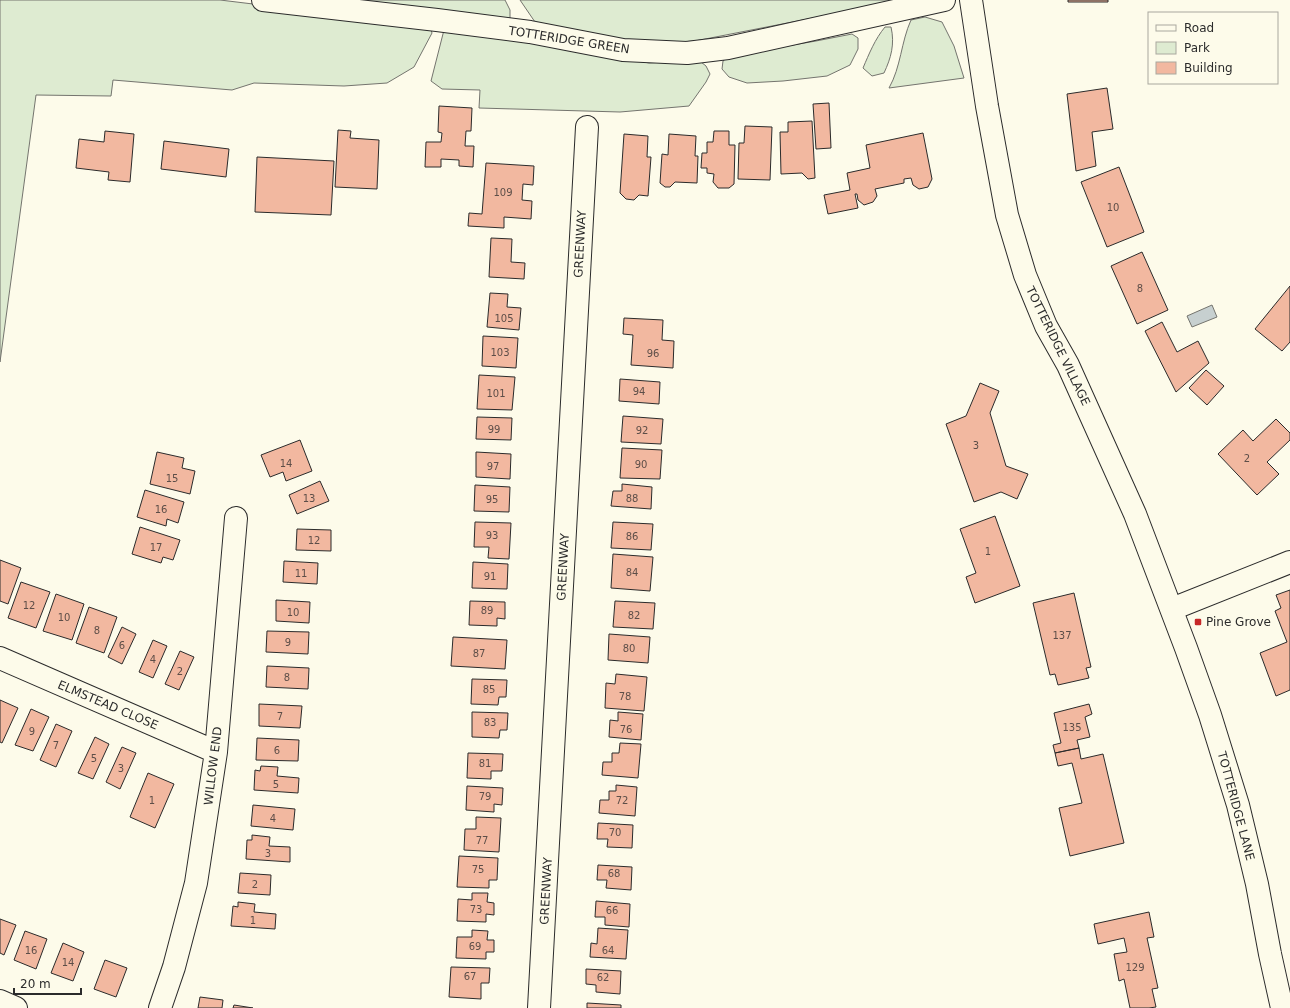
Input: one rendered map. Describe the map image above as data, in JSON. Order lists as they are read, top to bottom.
{
  "streets": {
    "street": [
      "TOTTERIDGE GREEN",
      "GREENWAY",
      "TOTTERIDGE VILLAGE",
      "ELMSTEAD CLOSE",
      "WILLOW END",
      "TOTTERIDGE LANE"
    ]
  },
  "crossings": [
    ["TOTTERIDGE VILLAGE", "TOTTERIDGE LANE"],
    ["ELMSTEAD CLOSE", "WILLOW END"]
  ],
  "places": {
    "transit": ["Pine Grove"]
  },
  "house_numbers": [
    "109",
    "10",
    "8",
    "105",
    "103",
    "96",
    "94",
    "101",
    "99",
    "92",
    "3",
    "2",
    "14",
    "90",
    "97",
    "15",
    "13",
    "88",
    "95",
    "16",
    "93",
    "86",
    "12",
    "17",
    "1",
    "84",
    "11",
    "91",
    "12",
    "89",
    "10",
    "82",
    "10",
    "8",
    "137",
    "9",
    "6",
    "80",
    "87",
    "4",
    "2",
    "8",
    "85",
    "78",
    "7",
    "83",
    "135",
    "76",
    "9",
    "7",
    "6",
    "5",
    "81",
    "3",
    "5",
    "79",
    "1",
    "72",
    "4",
    "70",
    "77",
    "3",
    "75",
    "68",
    "2",
    "73",
    "66",
    "1",
    "69",
    "16",
    "64",
    "14",
    "129",
    "67",
    "62"
  ],
  "legend": ["Road", "Park", "Building"],
  "scale_bar": "20 m"
}
